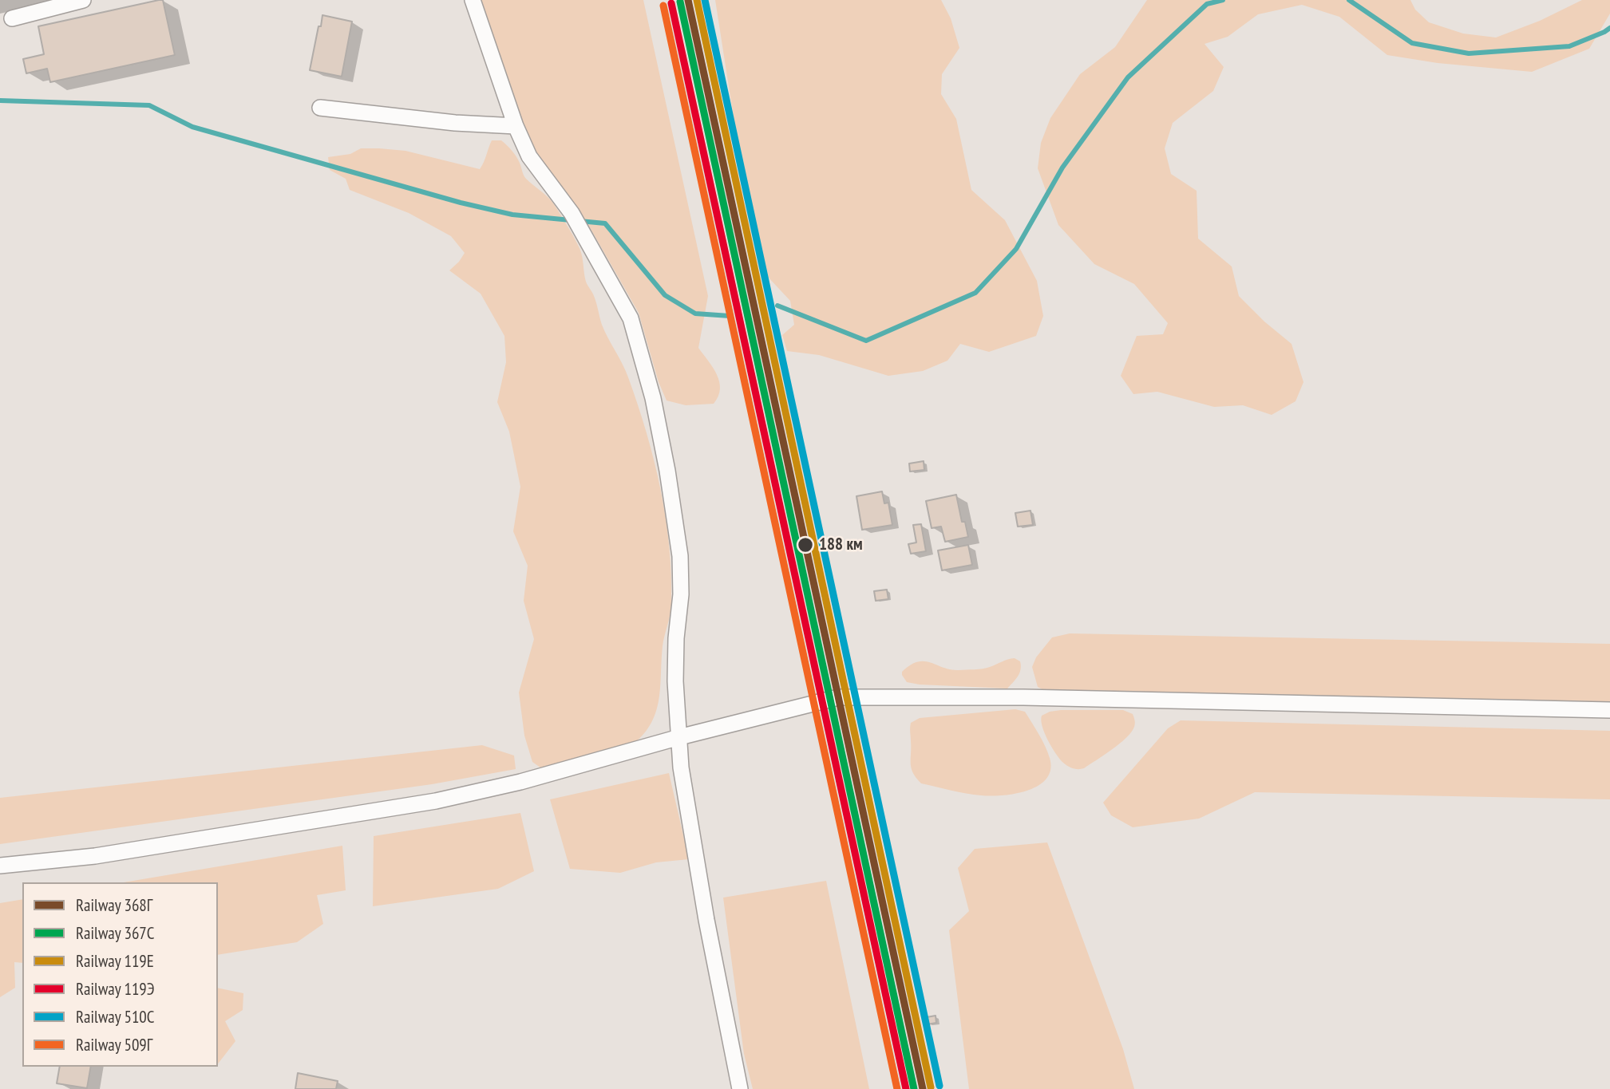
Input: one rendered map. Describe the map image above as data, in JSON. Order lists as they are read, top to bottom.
{
  "places": ["188 км"],
  "lines": [
    "rail line 368Г",
    "rail line 119Е",
    "rail line 510С",
    "rail line 367С",
    "rail line 119Э",
    "rail line 509Г"
  ],
  "legend": [
    "Railway 368Г",
    "Railway 367С",
    "Railway 119Е",
    "Railway 119Э",
    "Railway 510С",
    "Railway 509Г"
  ]
}
